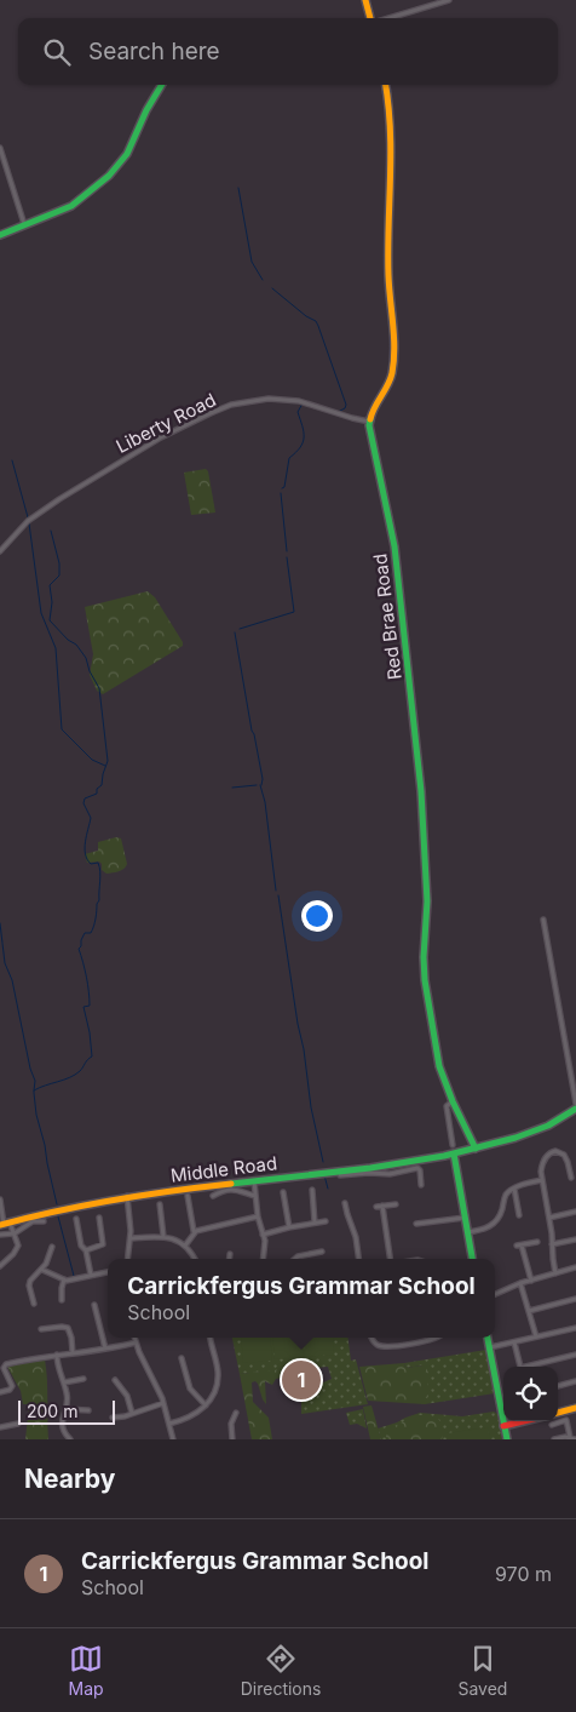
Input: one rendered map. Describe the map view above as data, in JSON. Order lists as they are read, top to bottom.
{
  "streets": {
    "street": ["Liberty Road", "Red Brae Road", "Middle Road"]
  },
  "crossings": [
    ["Liberty Road", "Red Brae Road"],
    ["Red Brae Road", "Middle Road"]
  ],
  "scale_bar": "200 m",
  "page": {
    "search": "Search here",
    "popup": ["Carrickfergus Grammar School", "School"],
    "pins": "1",
    "scale": "200 m",
    "heading": "Nearby",
    "list": [
      {
        "mark": "1",
        "name": "Carrickfergus Grammar School",
        "note": "School",
        "value": "970 m"
      }
    ],
    "nav": ["Map", "Directions", "Saved"]
  }
}
